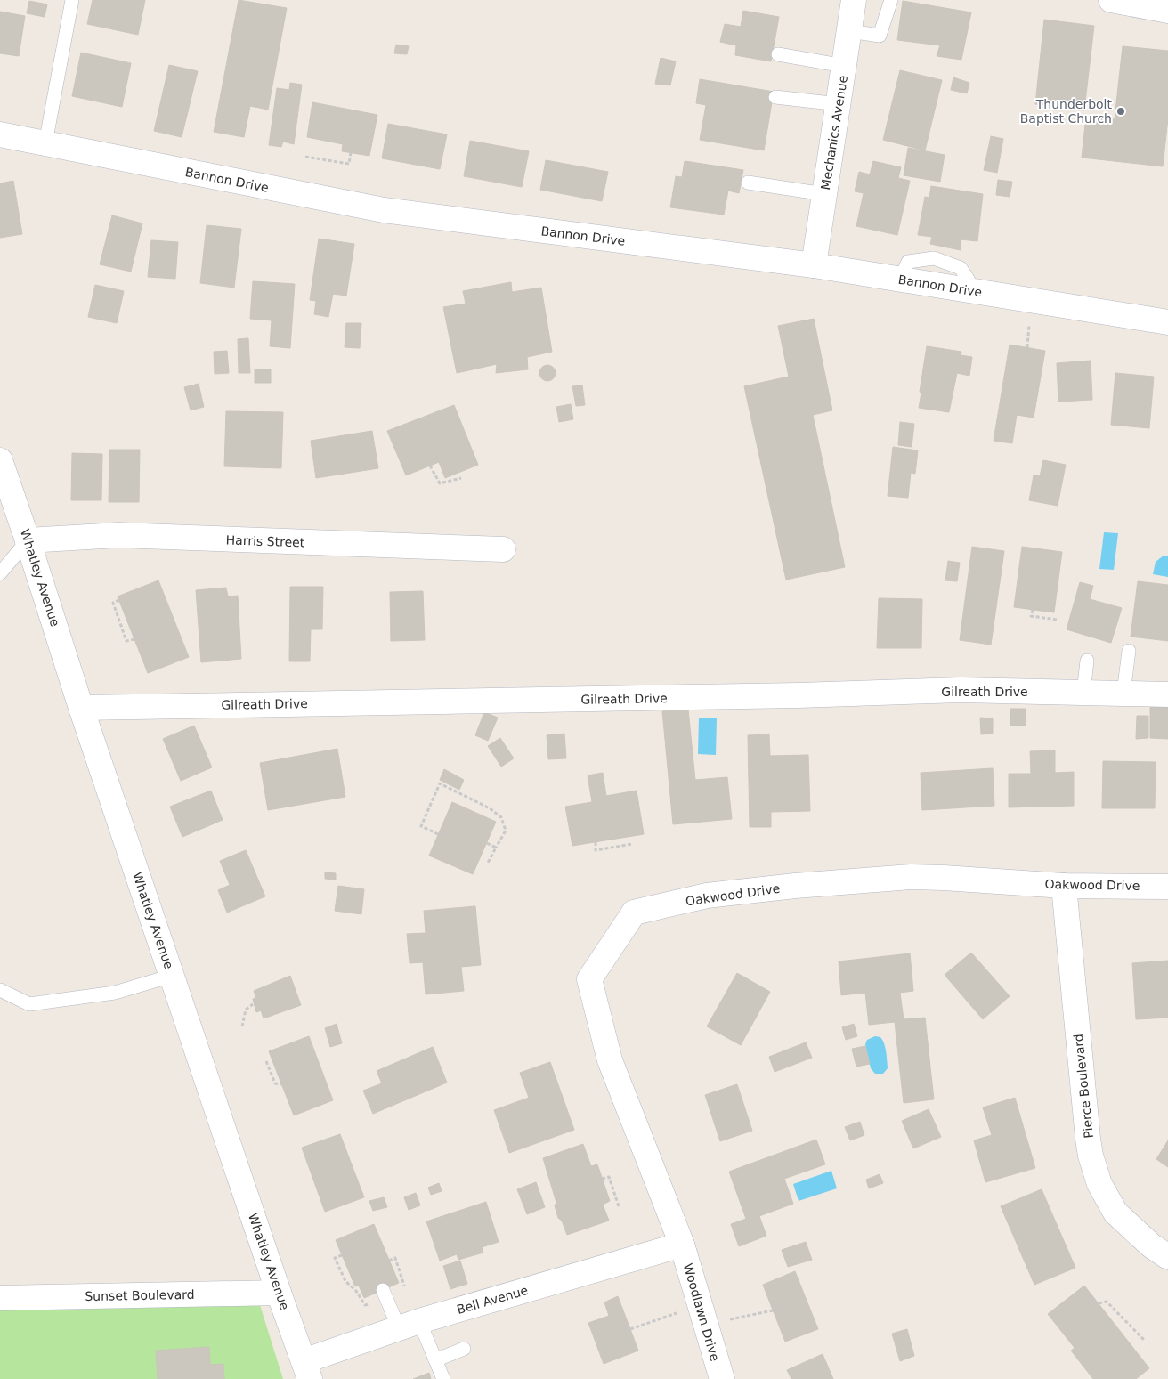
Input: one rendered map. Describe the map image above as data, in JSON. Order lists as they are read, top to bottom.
{
  "streets": {
    "street": [
      "Mechanics Avenue",
      "Bannon Drive",
      "Harris Street",
      "Whatley Avenue",
      "Gilreath Drive",
      "Oakwood Drive",
      "Pierce Boulevard",
      "Sunset Boulevard",
      "Bell Avenue",
      "Woodlawn Drive"
    ]
  },
  "crossings": [
    ["Mechanics Avenue", "Bannon Drive"],
    ["Harris Street", "Whatley Avenue"],
    ["Whatley Avenue", "Gilreath Drive"],
    ["Whatley Avenue", "Sunset Boulevard"],
    ["Whatley Avenue", "Bell Avenue"],
    ["Oakwood Drive", "Pierce Boulevard"],
    ["Oakwood Drive", "Bell Avenue"],
    ["Oakwood Drive", "Woodlawn Drive"],
    ["Bell Avenue", "Woodlawn Drive"]
  ],
  "places": ["Thunderbolt Baptist Church"]
}
